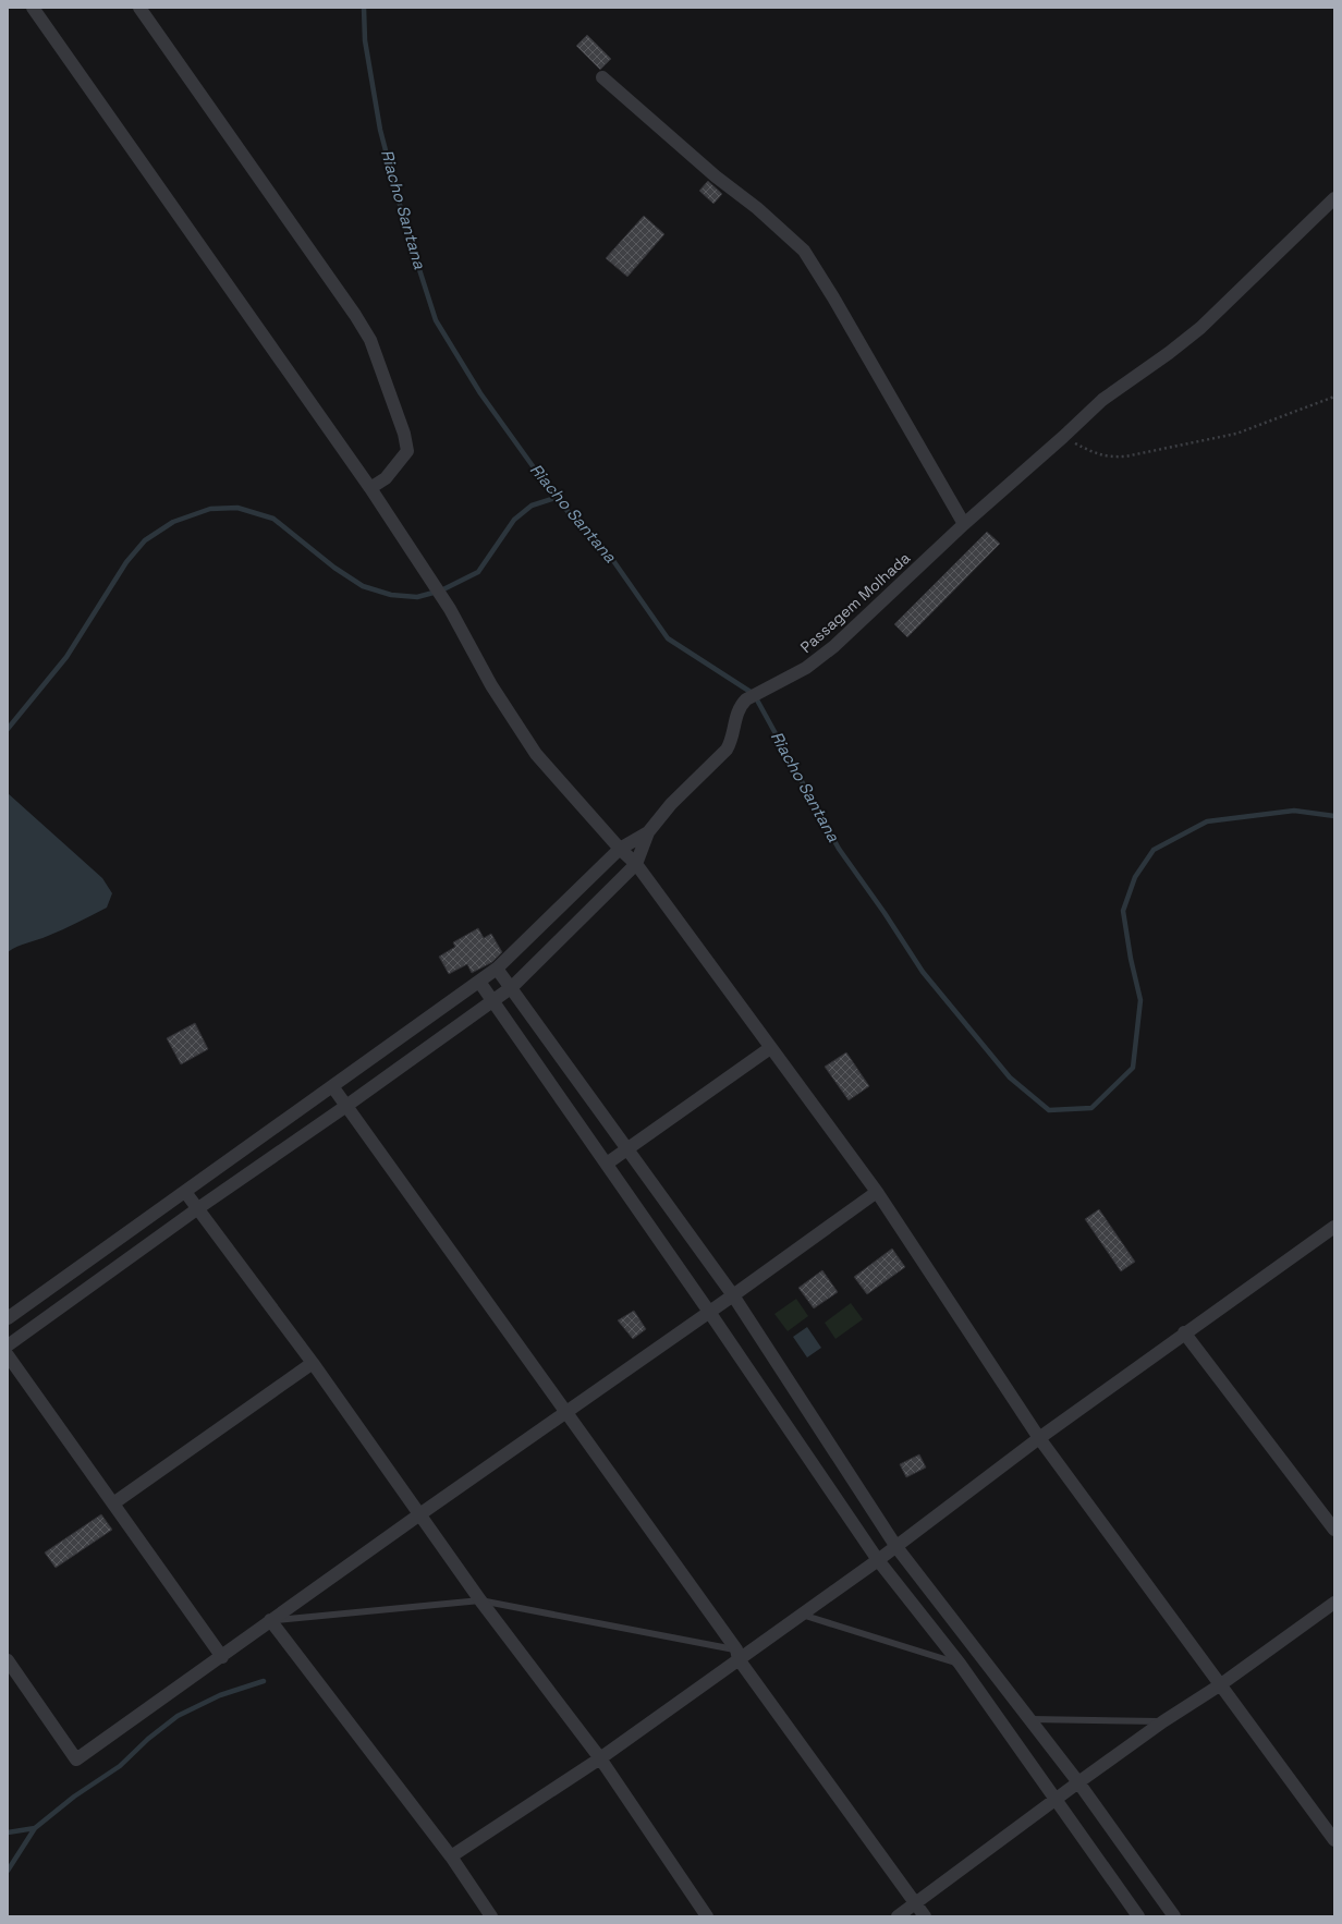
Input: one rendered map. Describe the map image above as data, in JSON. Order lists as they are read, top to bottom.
{
  "streets": {
    "street": ["Passagem Molhada"]
  },
  "water": ["Riacho Santana"]
}
